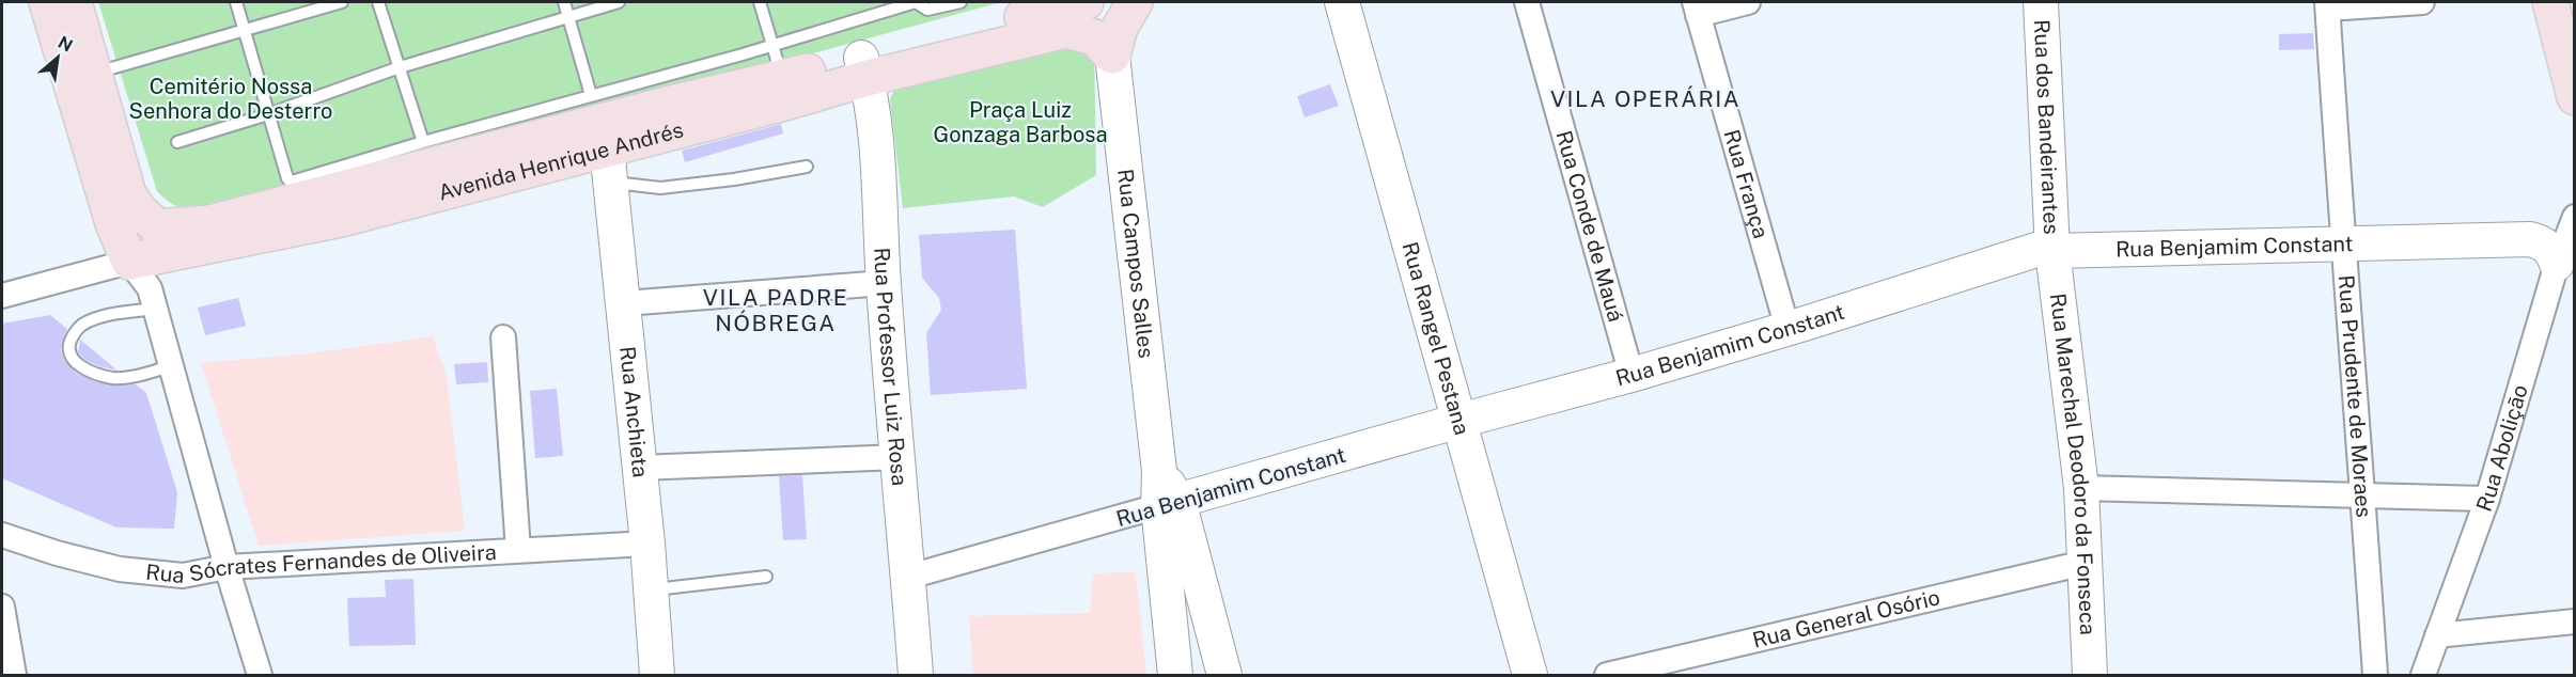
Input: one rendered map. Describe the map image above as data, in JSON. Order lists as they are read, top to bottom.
{
  "streets": {
    "main road": [
      "Rua dos Bandeirantes",
      "Avenida Henrique Andrés",
      "Rua Benjamim Constant",
      "Rua Campos Salles",
      "Rua Rangel Pestana",
      "Rua Professor Luiz Rosa",
      "Rua Anchieta",
      "Rua Marechal Deodoro da Fonseca"
    ],
    "street": [
      "Rua França",
      "Rua Conde de Mauá",
      "Rua Prudente de Moraes",
      "Rua Abolição",
      "Rua Sócrates Fernandes de Oliveira",
      "Rua General Osório"
    ]
  },
  "crossings": [
    ["Rua dos Bandeirantes", "Rua Benjamim Constant"],
    ["Rua dos Bandeirantes", "Rua Marechal Deodoro da Fonseca"],
    ["Avenida Henrique Andrés", "Rua Campos Salles"],
    ["Avenida Henrique Andrés", "Rua Professor Luiz Rosa"],
    ["Avenida Henrique Andrés", "Rua Anchieta"],
    ["Rua França", "Rua Benjamim Constant"],
    ["Rua Conde de Mauá", "Rua Benjamim Constant"],
    ["Rua Benjamim Constant", "Rua Campos Salles"],
    ["Rua Benjamim Constant", "Rua Rangel Pestana"],
    ["Rua Benjamim Constant", "Rua Professor Luiz Rosa"],
    ["Rua Benjamim Constant", "Rua Prudente de Moraes"],
    ["Rua Benjamim Constant", "Rua Abolição"],
    ["Rua Benjamim Constant", "Rua Marechal Deodoro da Fonseca"],
    ["Rua Anchieta", "Rua Sócrates Fernandes de Oliveira"],
    ["Rua Marechal Deodoro da Fonseca", "Rua General Osório"]
  ],
  "districts": ["VILA OPERÁRIA", "VILA PADRE NÓBREGA"],
  "parks": ["Cemitério Nossa Senhora do Desterro", "Praça Luiz Gonzaga Barbosa"],
  "north": "top right"
}
